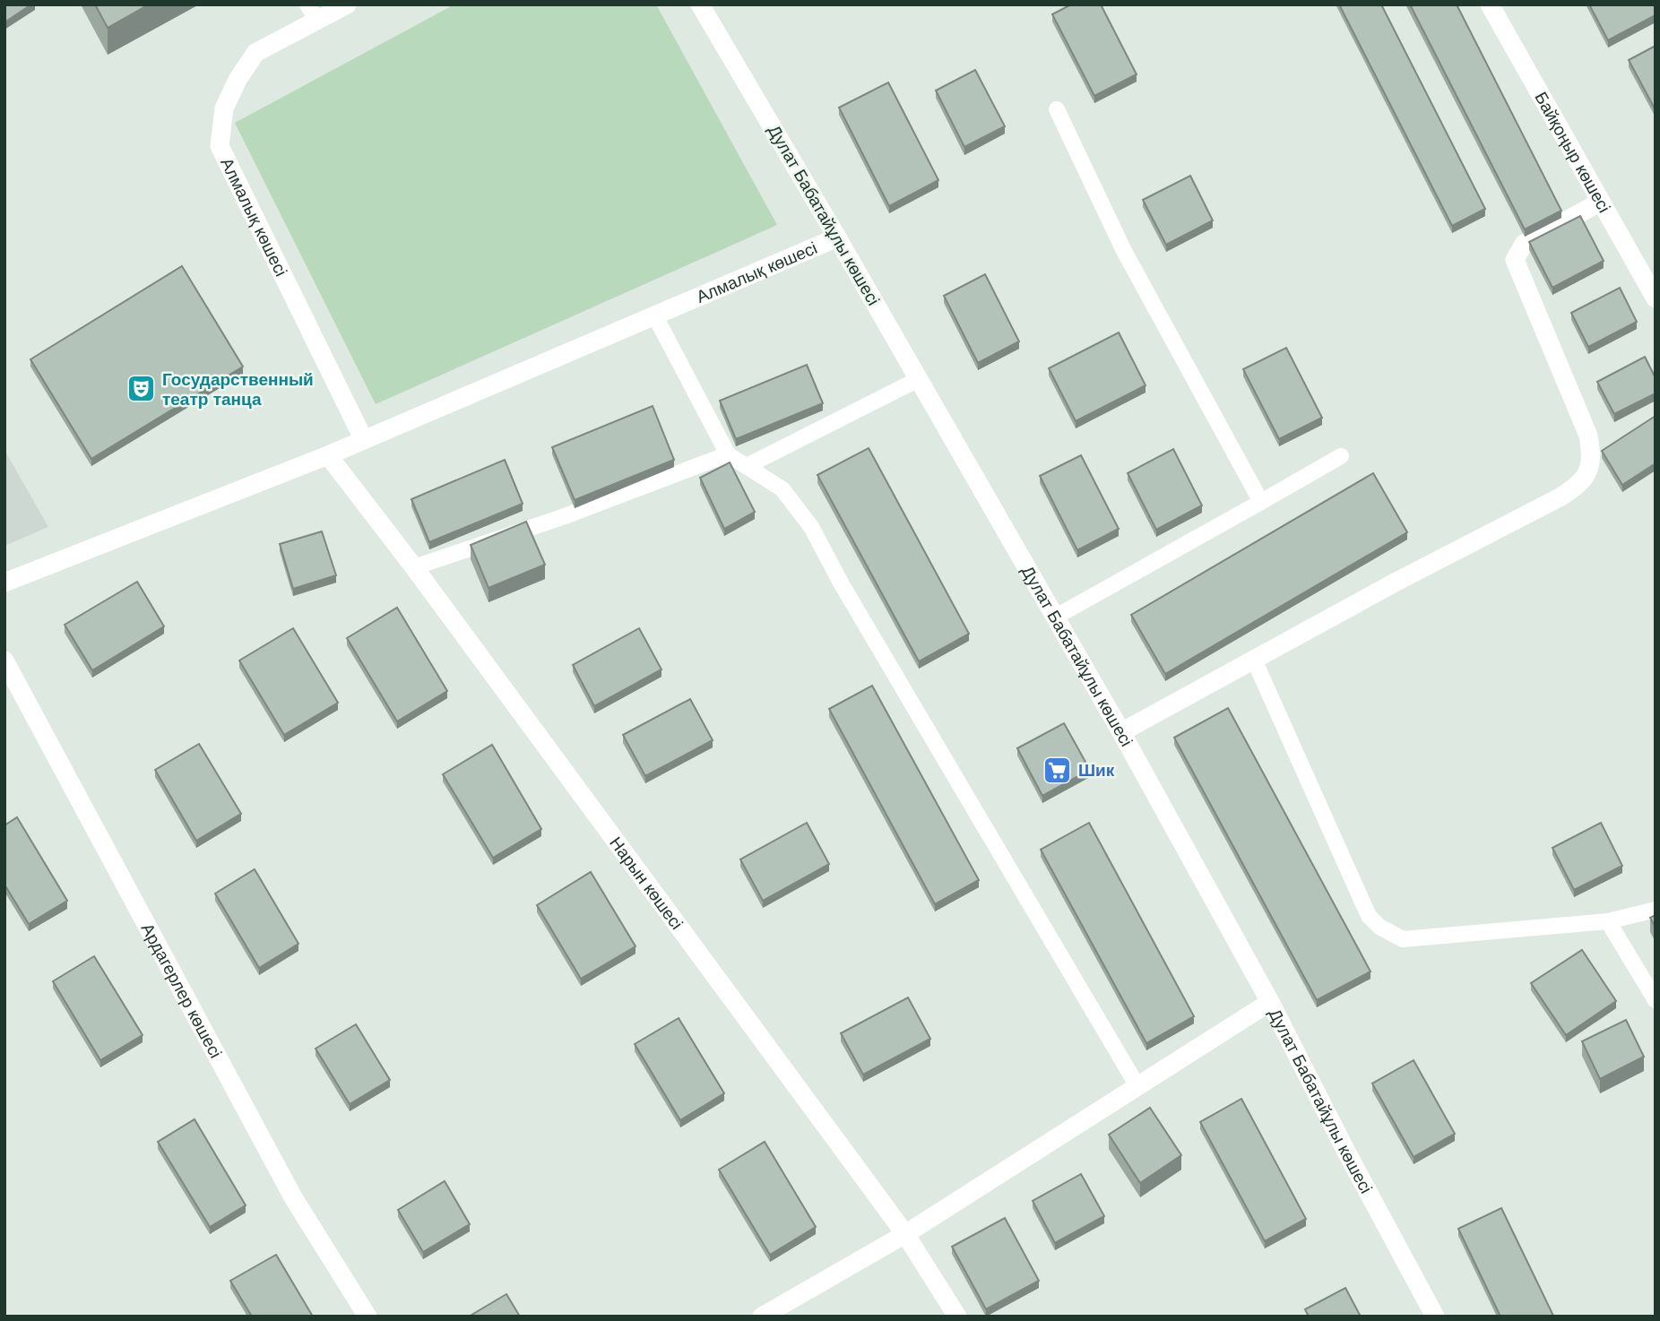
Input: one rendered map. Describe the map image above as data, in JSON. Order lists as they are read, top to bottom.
{
  "streets": {
    "street": [
      "Байқоңыр көшесі",
      "Дулат Бабатайұлы көшесі",
      "Алмалық көшесі",
      "Нарын көшесі",
      "Ардагерлер көшесі"
    ]
  },
  "crossings": [
    ["Дулат Бабатайұлы көшесі", "Алмалық көшесі"],
    ["Алмалық көшесі", "Нарын көшесі"]
  ],
  "places": {
    "theatre": ["Государственный театр танца"],
    "supermarket": ["Шик"]
  }
}
